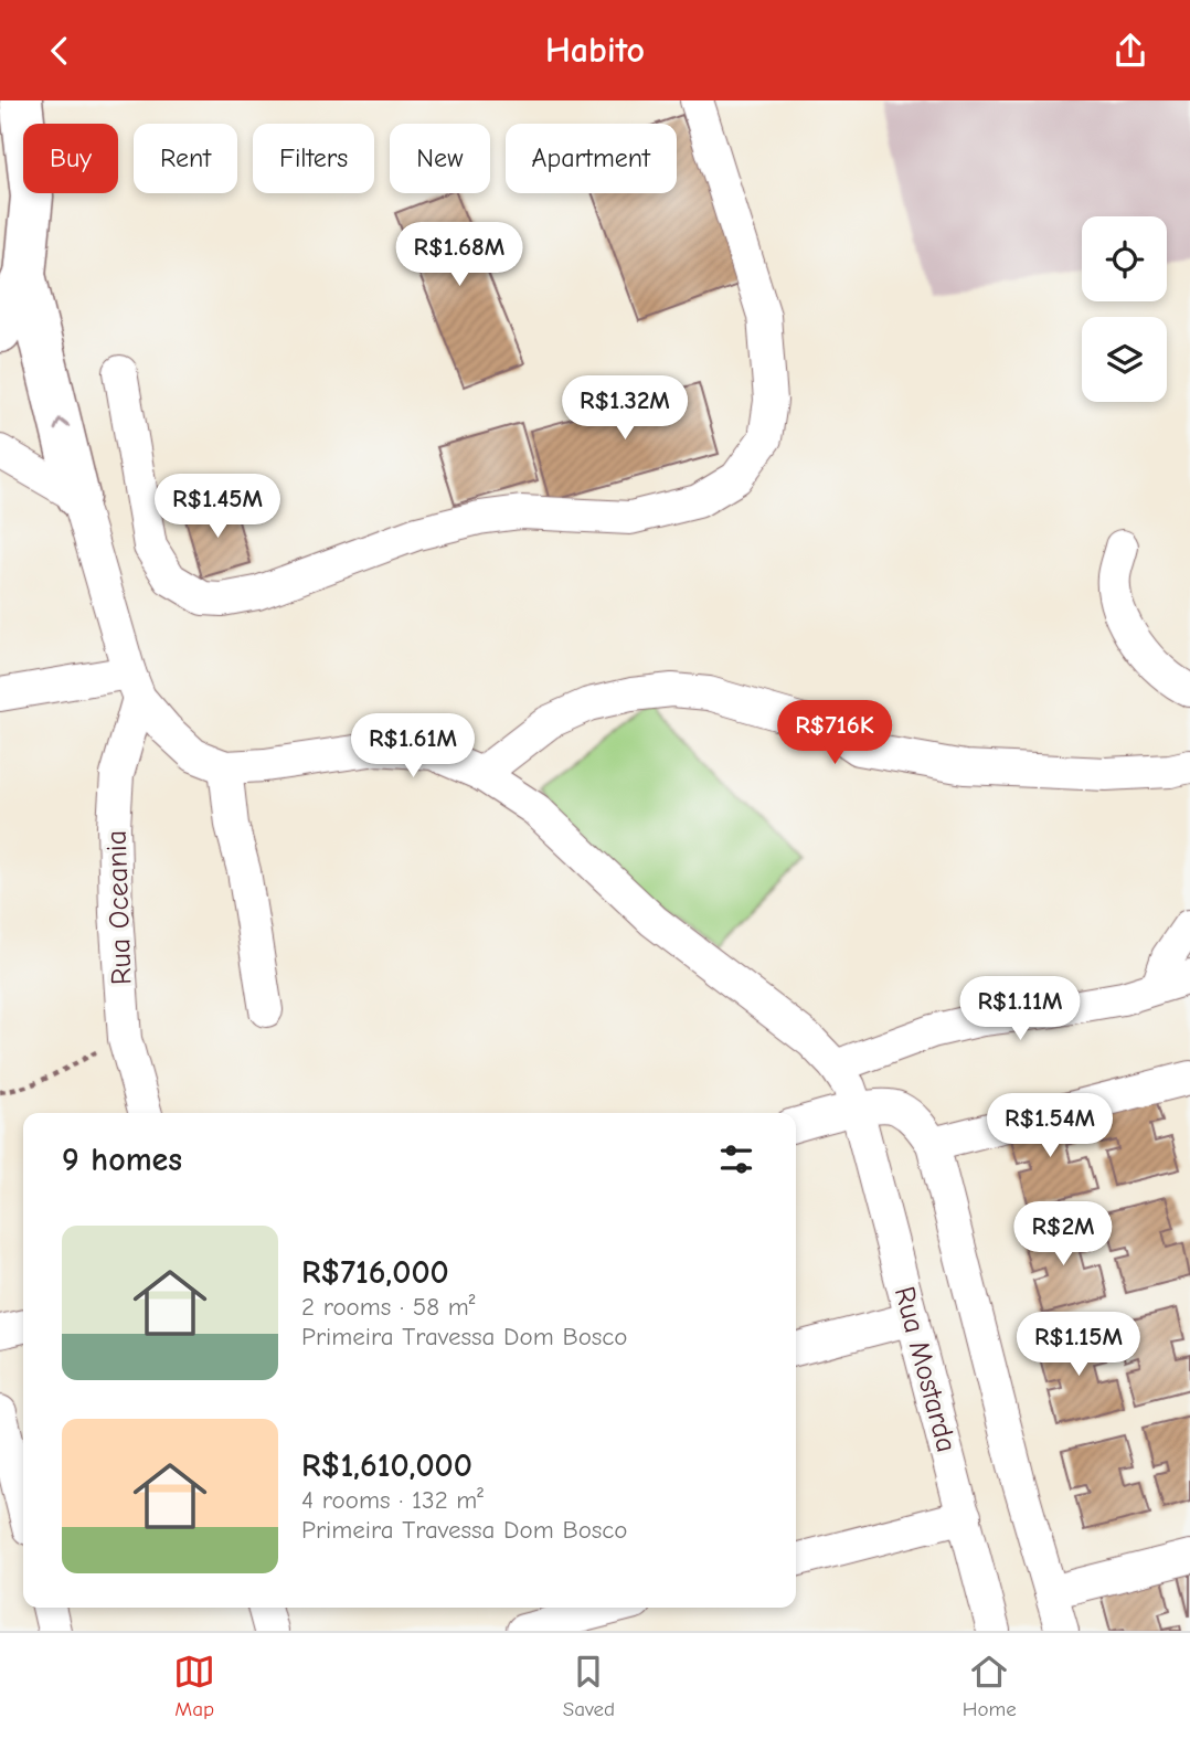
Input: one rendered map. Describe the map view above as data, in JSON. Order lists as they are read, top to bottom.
{
  "streets": {
    "street": ["Rua Oceania", "Rua Mostarda"]
  },
  "page": {
    "header": "Habito",
    "chip": [
      "Buy",
      "Rent",
      "Filters",
      "New",
      "Apartment"
    ],
    "price": [
      "R$1.68M",
      "R$1.32M",
      "R$1.45M",
      "R$716K",
      "R$1.61M",
      "R$1.11M",
      "R$1.54M",
      "R$2M",
      "R$1.15M"
    ],
    "heading": "9 homes",
    "list": [
      {
        "name": "R$716,000",
        "note": "2 rooms · 58 m² · Primeira Travessa Dom Bosco"
      },
      {
        "name": "R$1,610,000",
        "note": "4 rooms · 132 m² · Primeira Travessa Dom Bosco"
      }
    ],
    "tabs": ["Map", "Saved", "Home"]
  }
}
